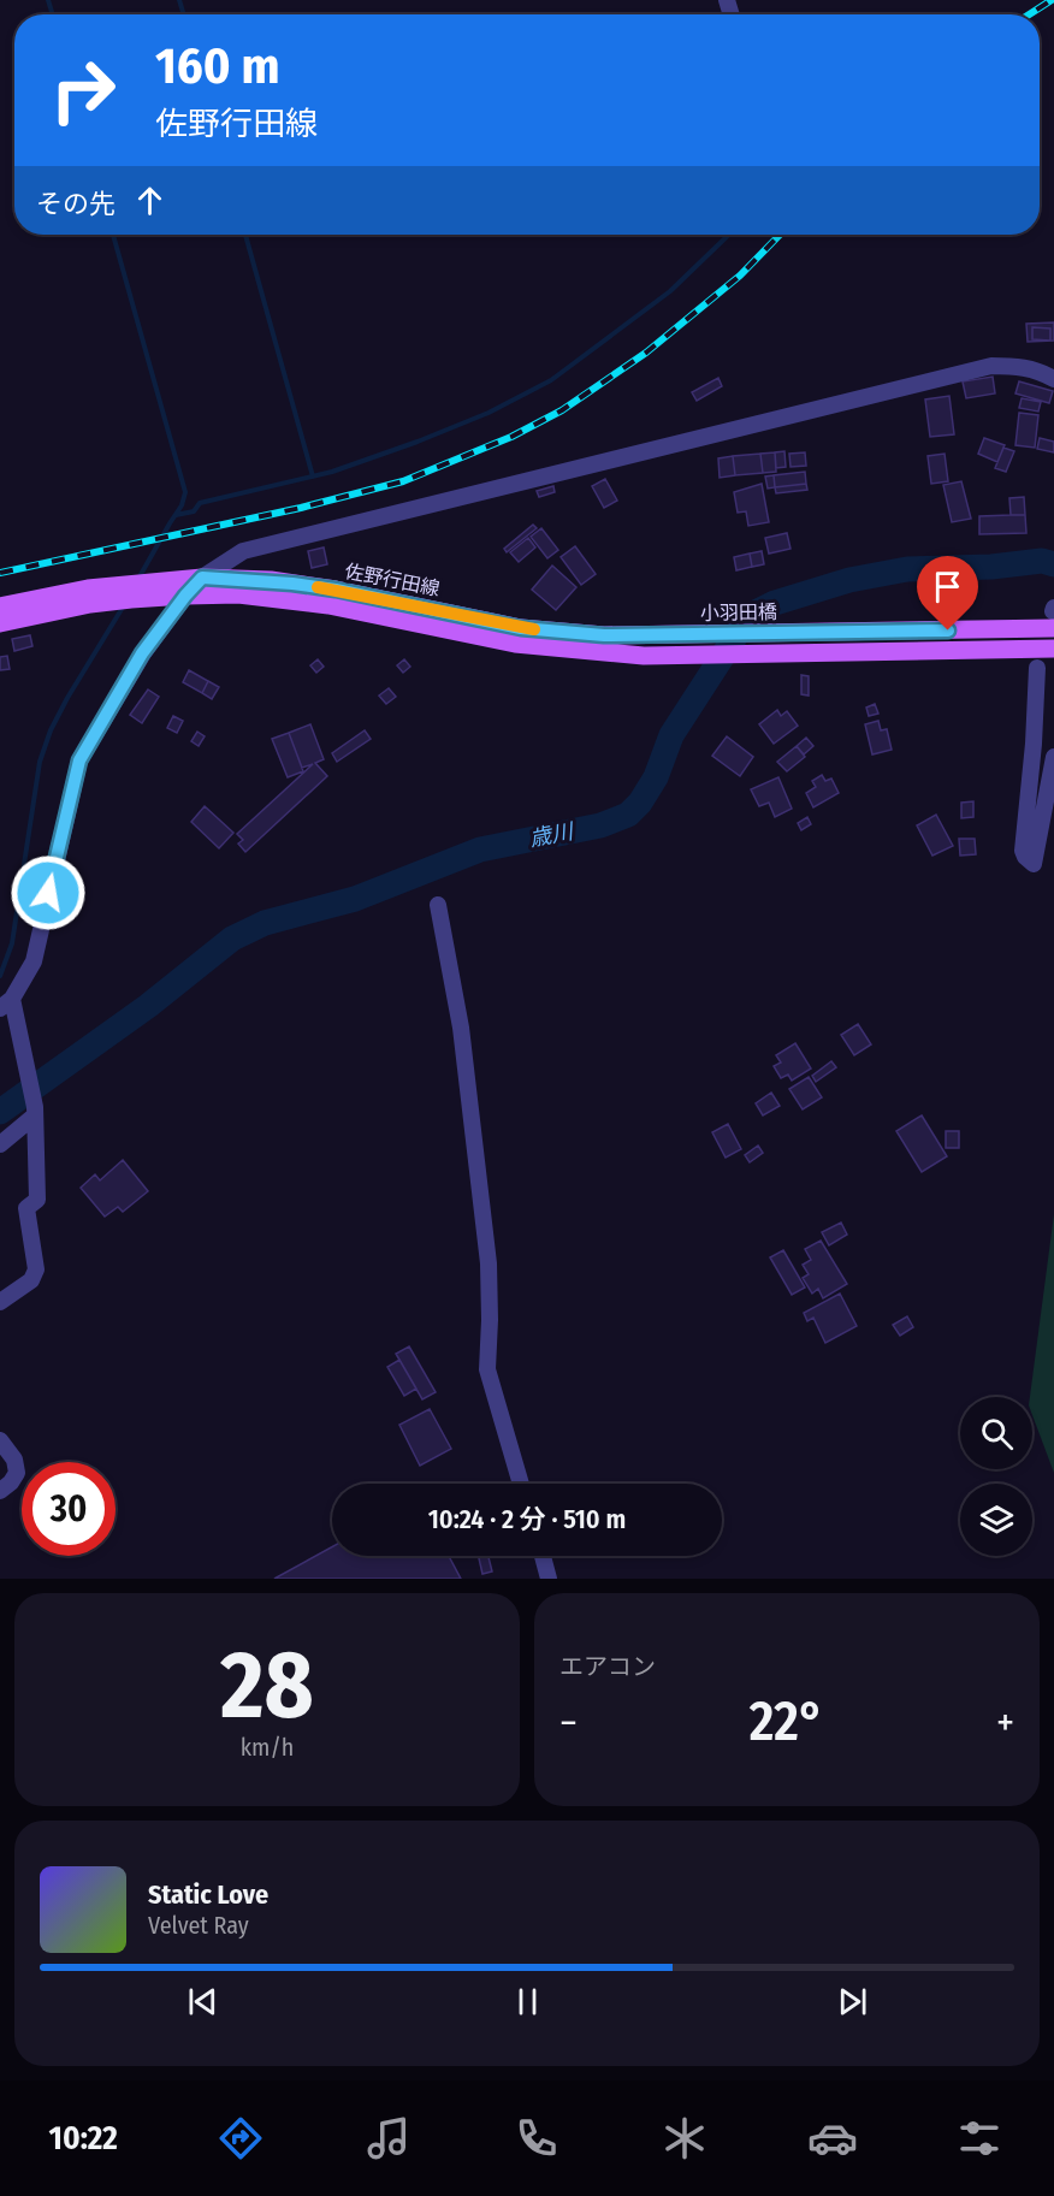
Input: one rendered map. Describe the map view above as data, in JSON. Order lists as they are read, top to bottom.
{
  "streets": {
    "main road": ["佐野行田線", "小羽田橋"]
  },
  "crossings": [
    ["佐野行田線", "小羽田橋"]
  ],
  "water": ["歳川"],
  "page": {
    "turn": ["160 m", "佐野行田線"],
    "then": "その先",
    "limit": "30",
    "trip": "10:24 · 2 分 · 510 m",
    "tile": [
      ["28", "km/h"],
      "エアコン"
    ],
    "heat": ["−", "22°", "+"],
    "song": ["Static Love", "Velvet Ray"],
    "tabs": "10:22"
  }
}
